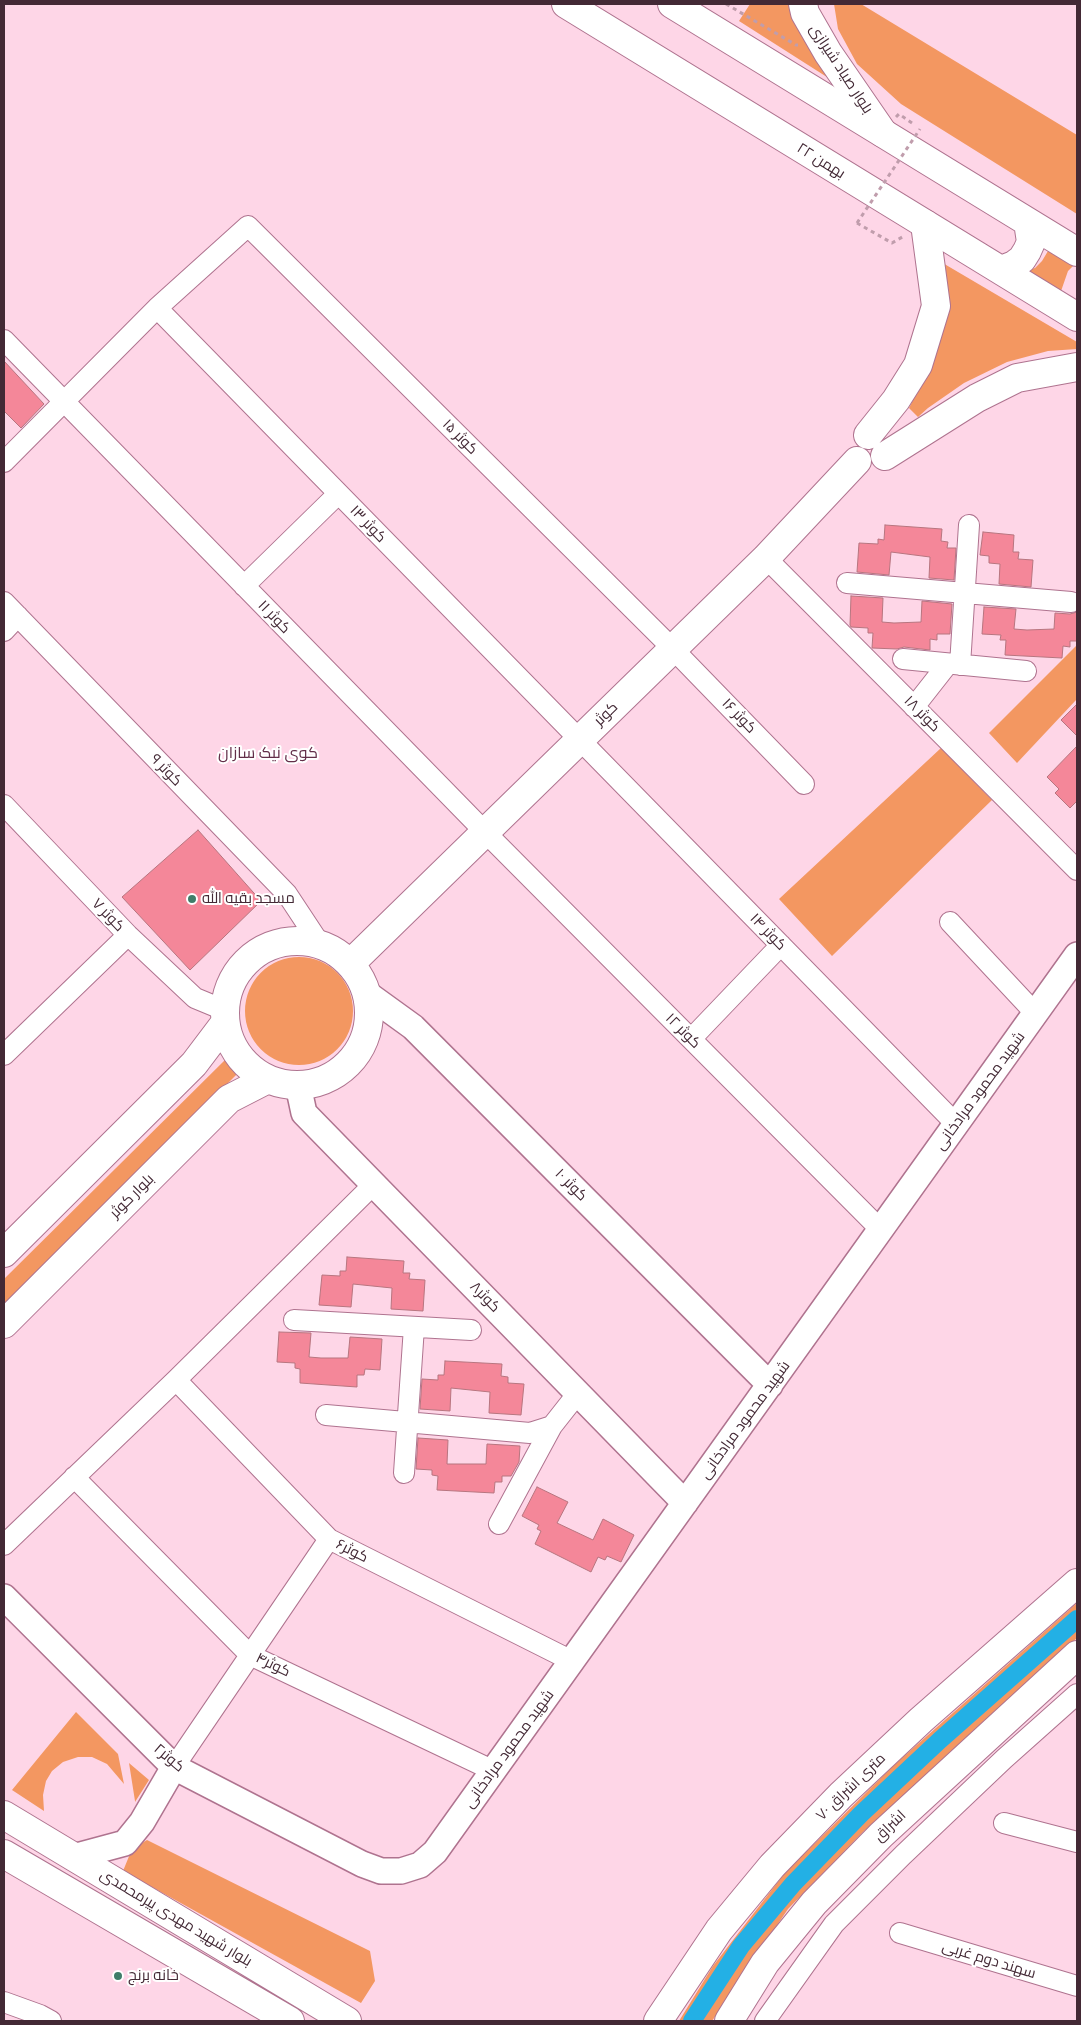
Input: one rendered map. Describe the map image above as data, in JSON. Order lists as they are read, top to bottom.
{
  "streets": {
    "main road": [
      "بلوار صیاد شیرازی",
      "۲۲ بهمن",
      "کوثر",
      "بلوار کوثر",
      "۷۰ متری اشراق",
      "اشراق",
      "بلوار شهید مهدی پیرمحمدی"
    ],
    "street": [
      "۱۵ کوثر",
      "کوثر ۱۳",
      "کوثر ۱۱",
      "کوثر ۱۸",
      "کوثر ۱۶",
      "کوثر ۹",
      "کوثر ۷",
      "کوثر ۱۴",
      "کوثر ۱۲",
      "شهید محمود مرادخانی",
      "کوثر ۱۰",
      "کوثر۸",
      "کوثر۶",
      "کوثر۴",
      "کوثر۲",
      "سهند دوم غربی"
    ]
  },
  "crossings": [
    ["۱۵ کوثر", "کوثر ۱۳"],
    ["۱۵ کوثر", "کوثر"],
    ["۱۵ کوثر", "کوثر ۱۶"],
    ["کوثر ۱۳", "کوثر"],
    ["کوثر ۱۳", "کوثر ۱۴"],
    ["کوثر ۱۱", "کوثر"],
    ["کوثر ۱۱", "کوثر ۱۲"],
    ["کوثر", "کوثر ۱۸"],
    ["کوثر", "کوثر ۱۶"],
    ["کوثر", "کوثر ۹"],
    ["کوثر", "کوثر ۷"],
    ["کوثر", "کوثر ۱۴"],
    ["کوثر", "کوثر ۱۲"],
    ["کوثر", "کوثر ۱۰"],
    ["کوثر", "بلوار کوثر"],
    ["کوثر", "کوثر۸"],
    ["کوثر ۹", "کوثر ۷"],
    ["کوثر ۹", "کوثر ۱۰"],
    ["کوثر ۹", "بلوار کوثر"],
    ["کوثر ۹", "کوثر۸"],
    ["کوثر ۷", "کوثر ۱۰"],
    ["کوثر ۷", "بلوار کوثر"],
    ["کوثر ۷", "کوثر۸"],
    ["کوثر ۱۴", "شهید محمود مرادخانی"],
    ["کوثر ۱۲", "شهید محمود مرادخانی"],
    ["شهید محمود مرادخانی", "کوثر ۱۰"],
    ["شهید محمود مرادخانی", "کوثر۸"],
    ["شهید محمود مرادخانی", "کوثر۶"],
    ["شهید محمود مرادخانی", "کوثر۴"],
    ["شهید محمود مرادخانی", "کوثر۲"],
    ["کوثر ۱۰", "بلوار کوثر"],
    ["کوثر ۱۰", "کوثر۸"],
    ["بلوار کوثر", "کوثر۸"]
  ],
  "districts": ["کوی نیک سازان"],
  "places": ["مسجد بقیه الله", "خانه برنج"]
}
